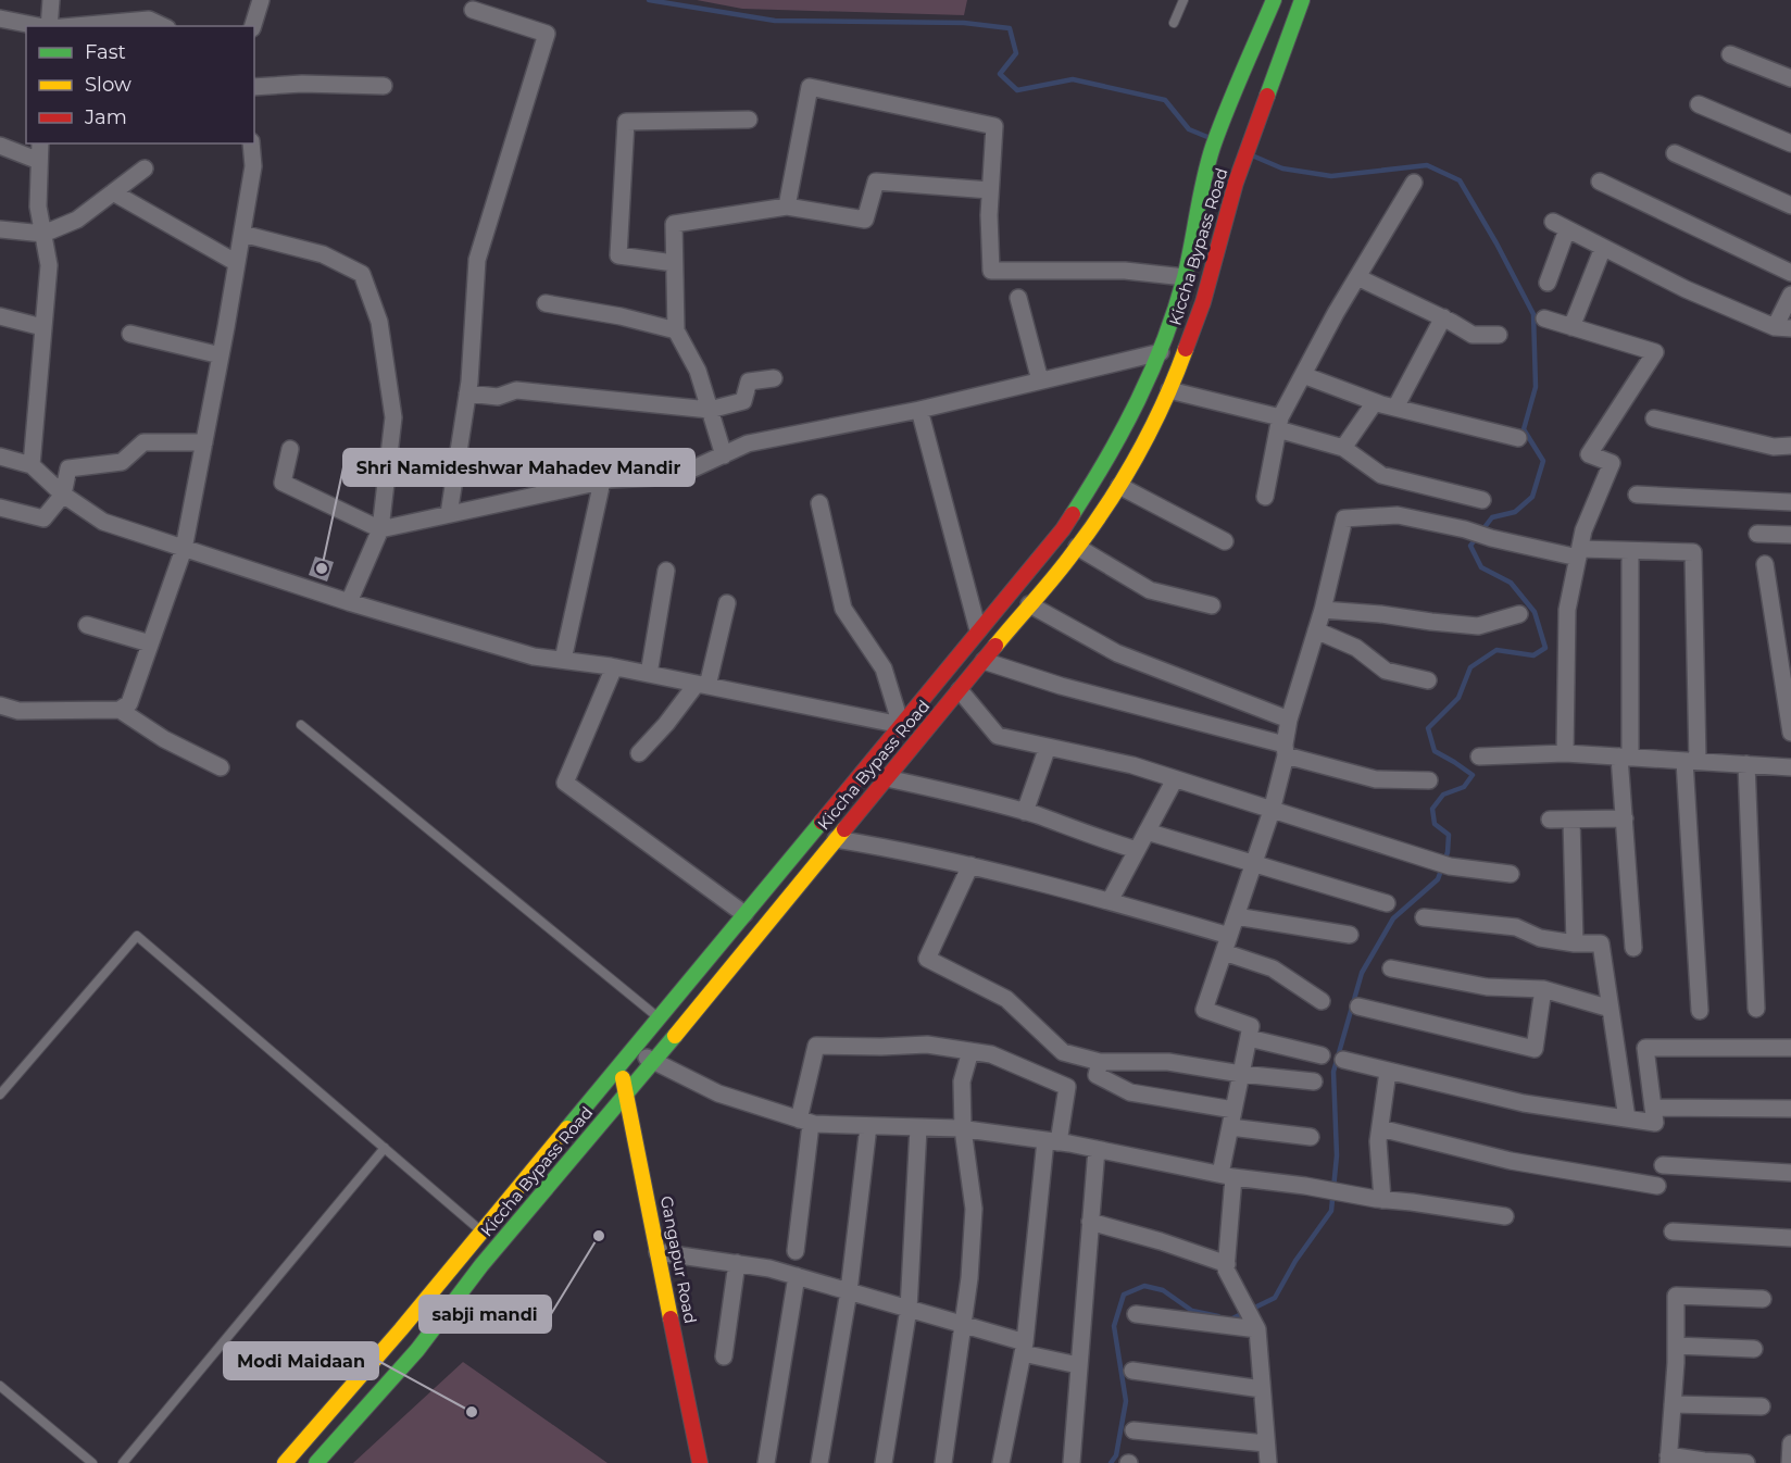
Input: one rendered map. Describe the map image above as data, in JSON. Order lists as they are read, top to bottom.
{
  "streets": {
    "main road": ["Kiccha Bypass Road", "Gangapur Road"]
  },
  "crossings": [
    ["Kiccha Bypass Road", "Gangapur Road"]
  ],
  "places": ["Shri Namideshwar Mahadev Mandir", "sabji mandi", "Modi Maidaan"],
  "legend": ["Fast", "Slow", "Jam"]
}
